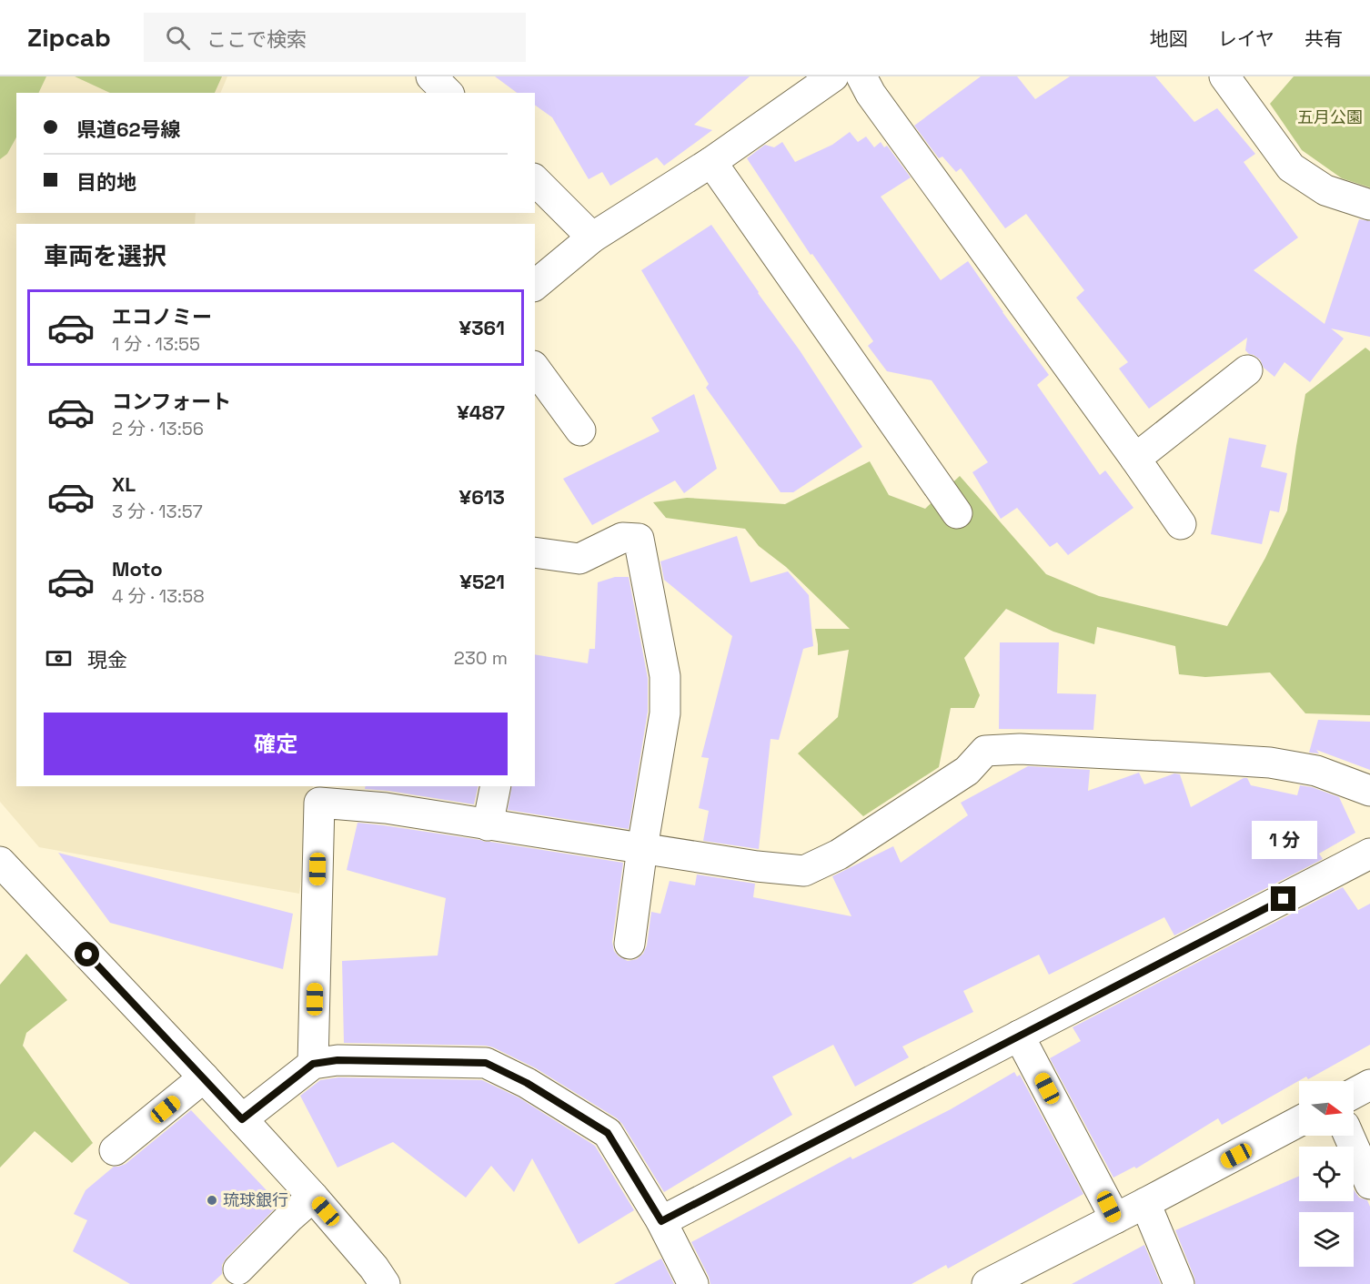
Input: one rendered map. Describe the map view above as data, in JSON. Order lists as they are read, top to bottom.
{
  "parks": ["五月公園"],
  "places": ["琉球銀行"],
  "north": "right",
  "page": {
    "header": "Zipcab",
    "search": "ここで検索",
    "nav": ["地図", "レイヤ", "共有"],
    "banner": ["県道62号線", "目的地"],
    "heading": "車両を選択",
    "list": [
      {
        "name": "エコノミー",
        "note": "1 分 · 13:55",
        "value": "¥361"
      },
      {
        "name": "コンフォート",
        "note": "2 分 · 13:56",
        "value": "¥487"
      },
      {
        "name": "XL",
        "note": "3 分 · 13:57",
        "value": "¥613"
      },
      {
        "name": "Moto",
        "note": "4 分 · 13:58",
        "value": "¥521"
      }
    ],
    "pay": ["現金", "230 m"],
    "buttons": "確定",
    "bubble": "1 分"
  }
}
